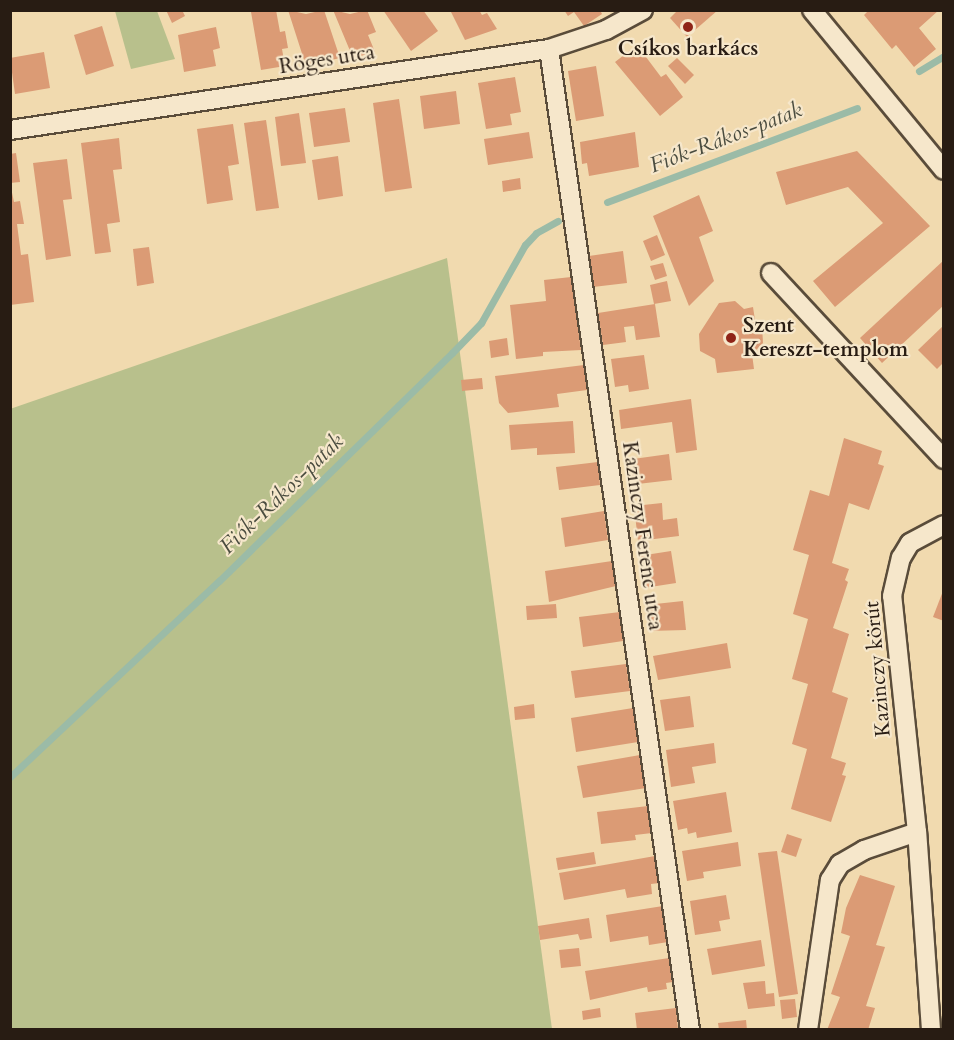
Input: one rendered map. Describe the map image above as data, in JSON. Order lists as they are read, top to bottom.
{
  "streets": {
    "street": ["Röges utca", "Kazinczy Ferenc utca", "Kazinczy körút"]
  },
  "crossings": [
    ["Röges utca", "Kazinczy Ferenc utca"]
  ],
  "water": ["Fiók-Rákos-patak"],
  "places": ["Csíkos barkács", "Szent Kereszt-templom"]
}
